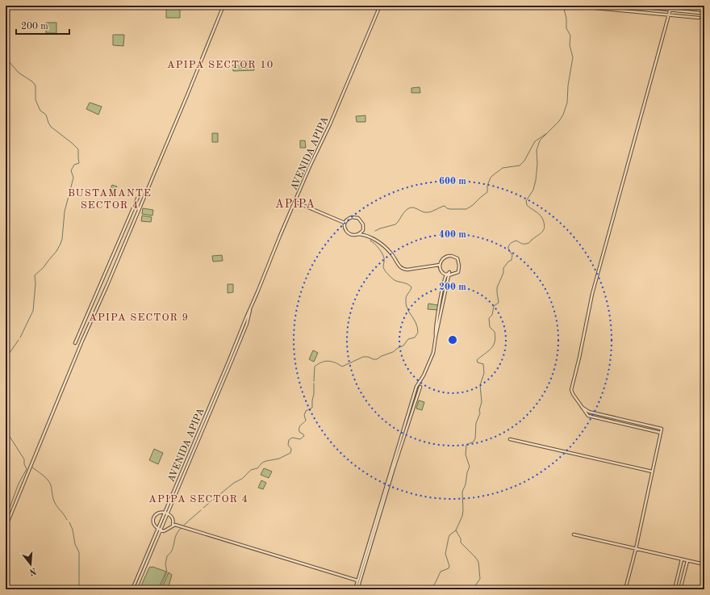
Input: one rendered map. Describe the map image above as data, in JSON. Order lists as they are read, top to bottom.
{
  "streets": {
    "street": ["AVENIDA APIPA"]
  },
  "districts": [
    "APIPA SECTOR 10",
    "BUSTAMANTE SECTOR 4",
    "APIPA",
    "APIPA SECTOR 9",
    "APIPA SECTOR 4"
  ],
  "scale_bar": "200 m",
  "north": "bottom",
  "rings": ["600 m", "400 m", "200 m"]
}
